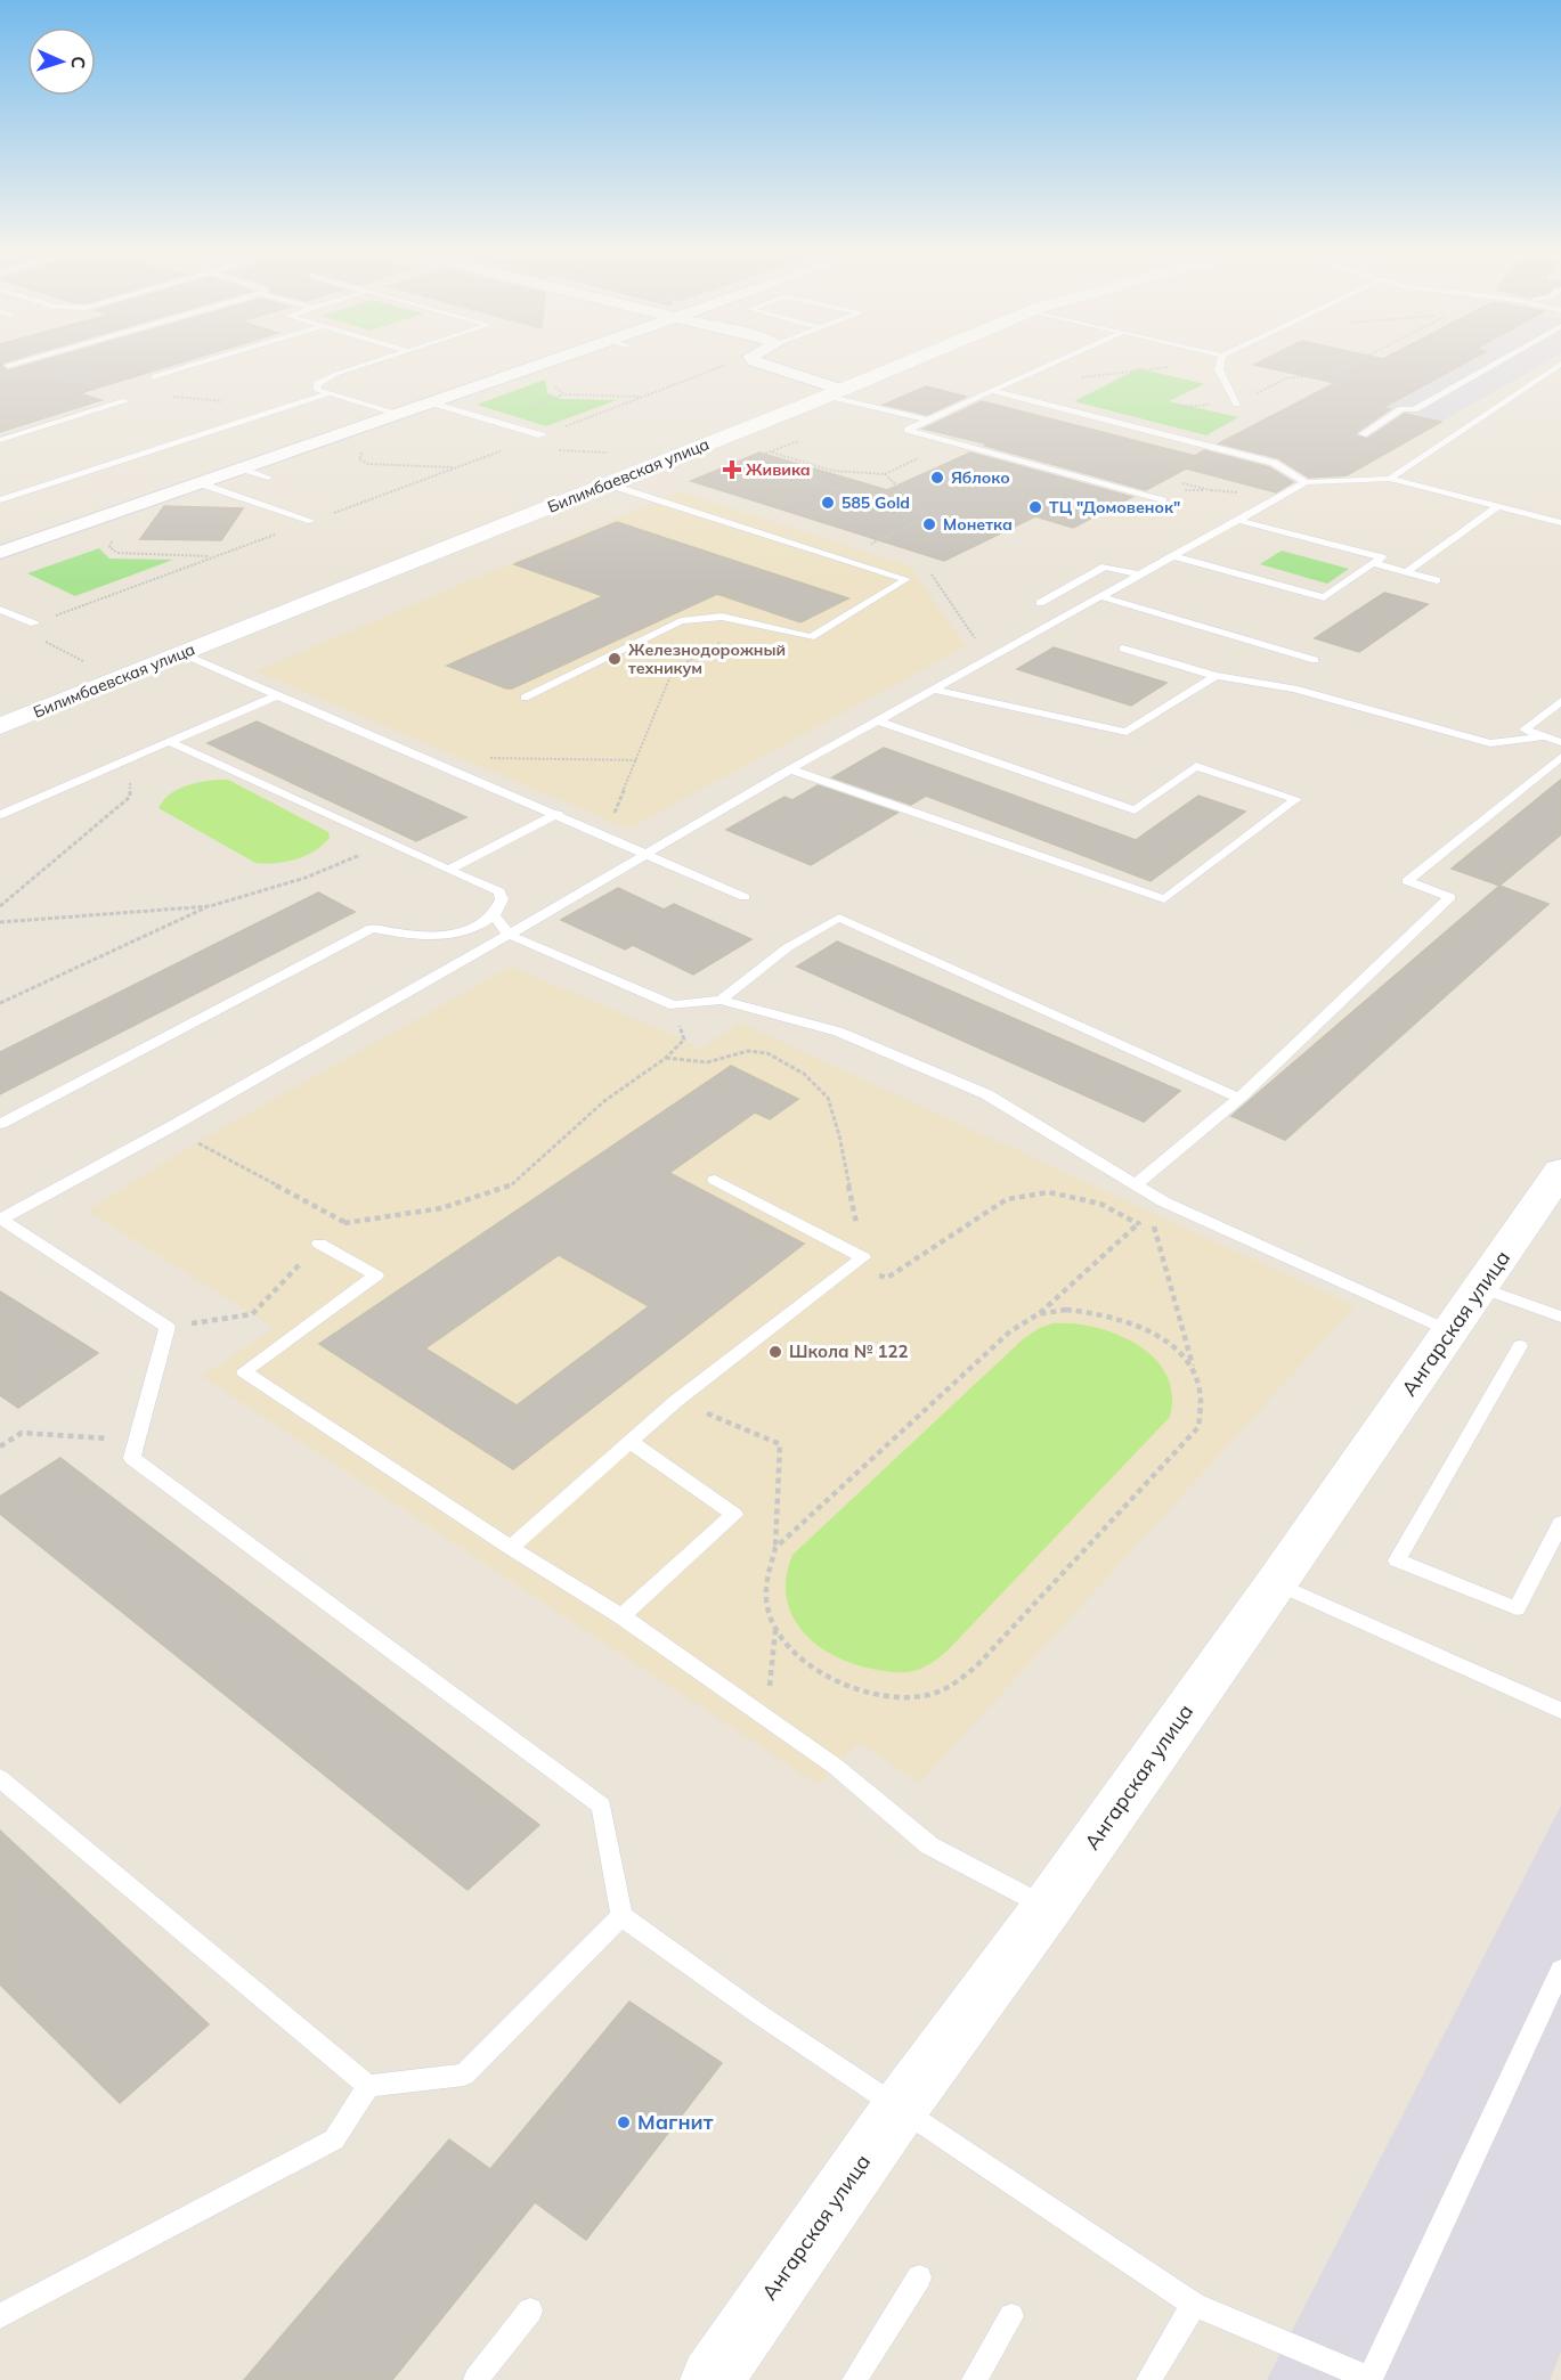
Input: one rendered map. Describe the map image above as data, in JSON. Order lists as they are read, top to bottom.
{
  "streets": {
    "main road": ["Билимбаевская улица", "Ангарская улица"]
  },
  "places": {
    "health": ["Живика"],
    "other": [
      "Яблоко",
      "585 Gold",
      "ТЦ \"Домовенок\"",
      "Монетка",
      "Железнодорожный техникум",
      "Школа № 122",
      "Магнит"
    ]
  },
  "north": "right"
}
